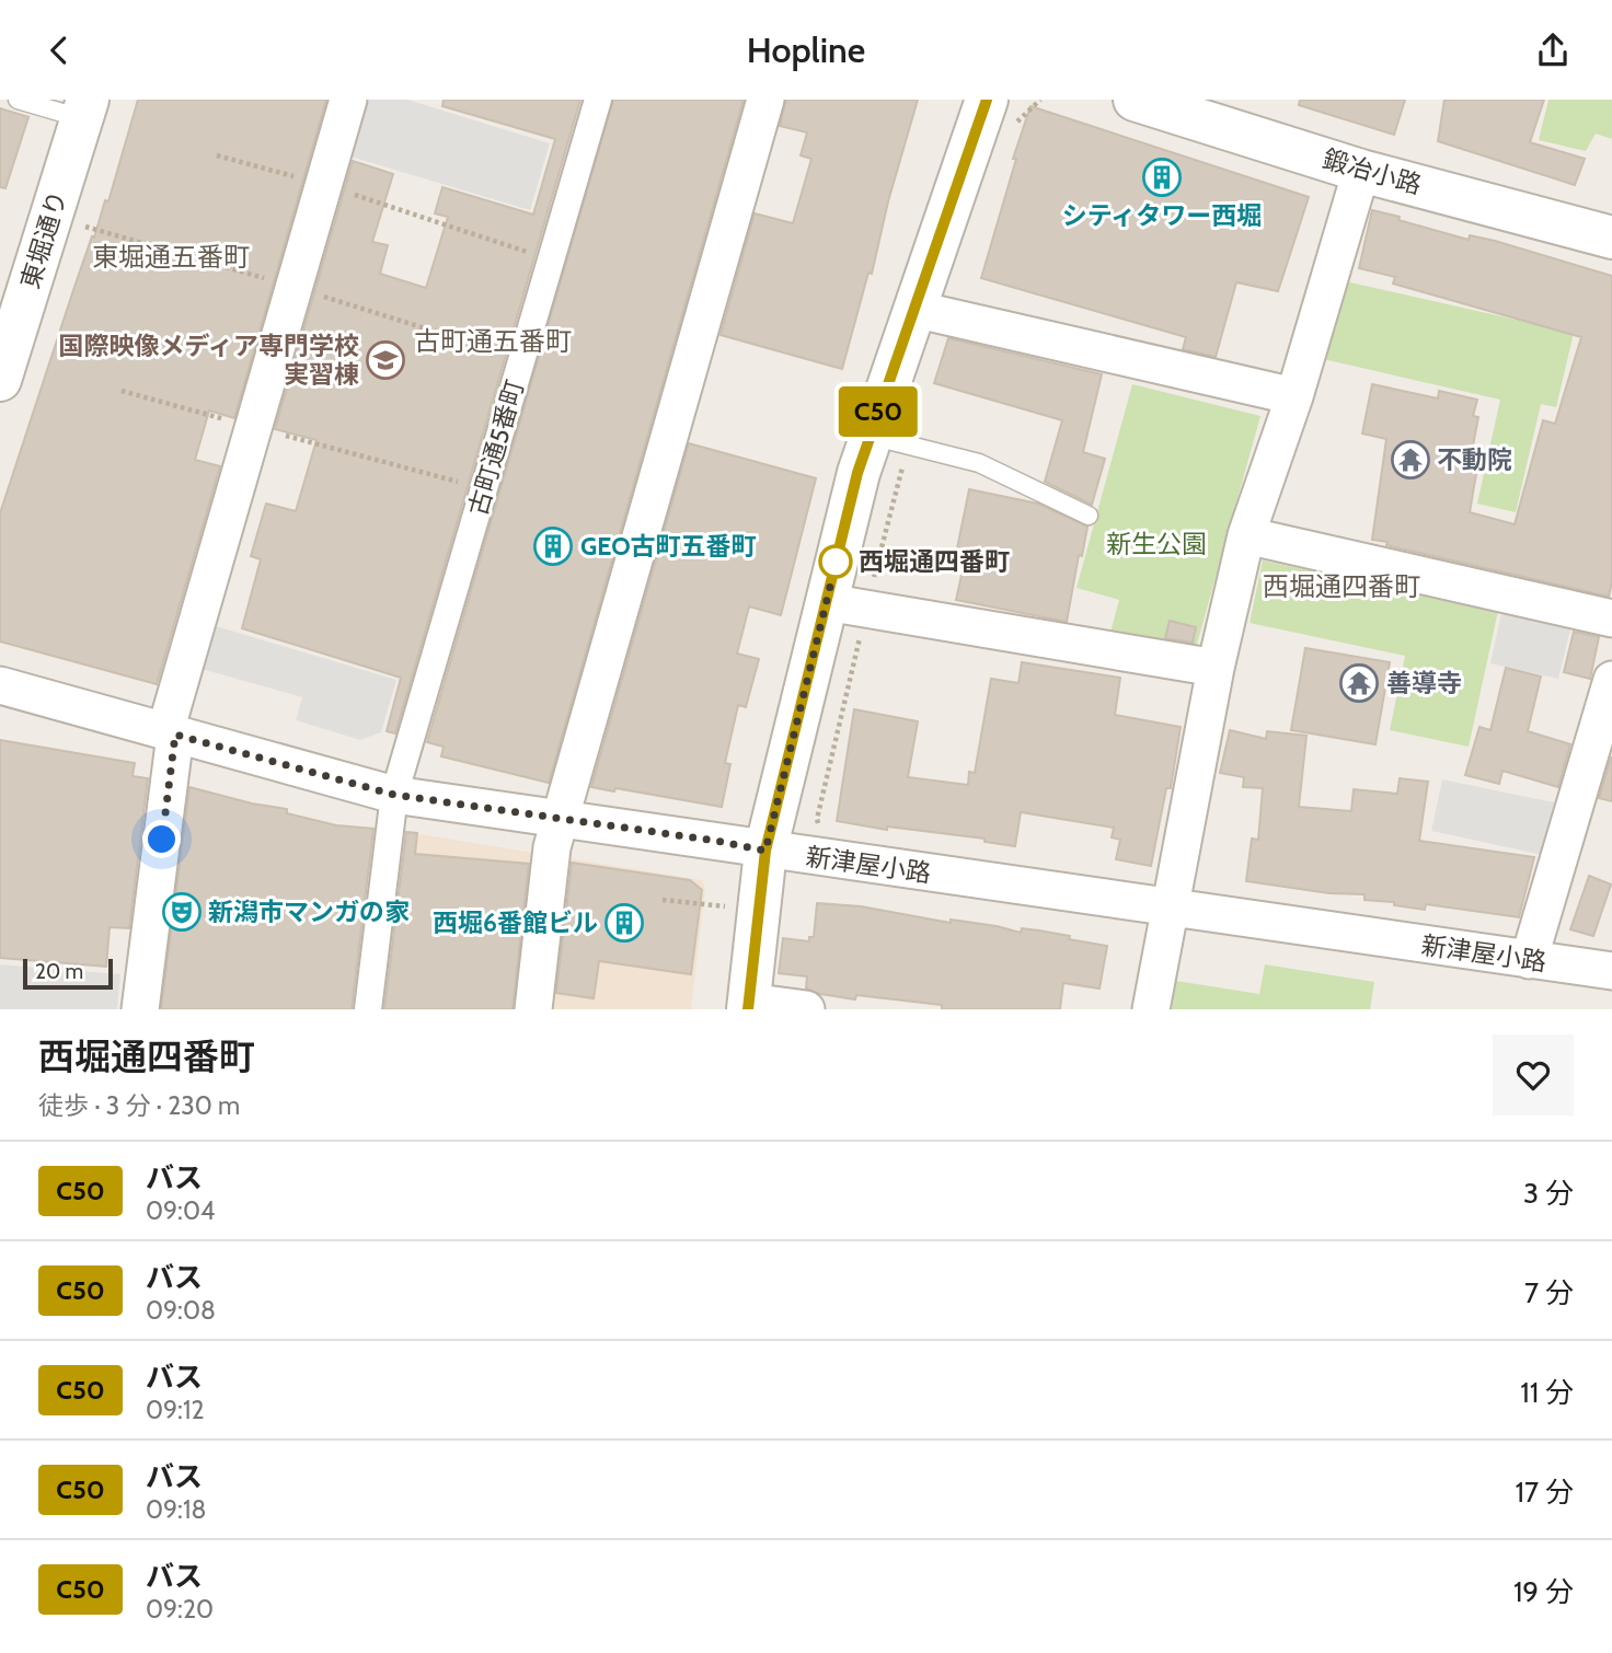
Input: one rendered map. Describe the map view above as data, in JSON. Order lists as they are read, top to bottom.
{
  "streets": {
    "street": [
      "鍛冶小路",
      "東堀通り",
      "古町通5番町",
      "新津屋小路"
    ]
  },
  "crossings": [
    ["古町通5番町", "新津屋小路"]
  ],
  "districts": ["東堀通五番町", "古町通五番町", "西堀通四番町"],
  "parks": ["新生公園"],
  "places": {
    "building": ["シティタワー西堀", "GEO古町五番町", "西堀6番館ビル"],
    "school or university": ["国際映像メディア専門学校 実習棟"],
    "temple": ["不動院", "善導寺"],
    "other": ["西堀通四番町"],
    "theatre": ["新潟市マンガの家"]
  },
  "lines": ["bus line C50"],
  "scale_bar": "20 m",
  "page": {
    "header": "Hopline",
    "on_map": "C50",
    "scale": "20 m",
    "heading": ["西堀通四番町", "徒歩 · 3 分 · 230 m"],
    "list": [
      {
        "mark": "C50",
        "name": "バス",
        "note": "09:04",
        "value": "3 分"
      },
      {
        "mark": "C50",
        "name": "バス",
        "note": "09:08",
        "value": "7 分"
      },
      {
        "mark": "C50",
        "name": "バス",
        "note": "09:12",
        "value": "11 分"
      },
      {
        "mark": "C50",
        "name": "バス",
        "note": "09:18",
        "value": "17 分"
      },
      {
        "mark": "C50",
        "name": "バス",
        "note": "09:20",
        "value": "19 分"
      }
    ]
  }
}
